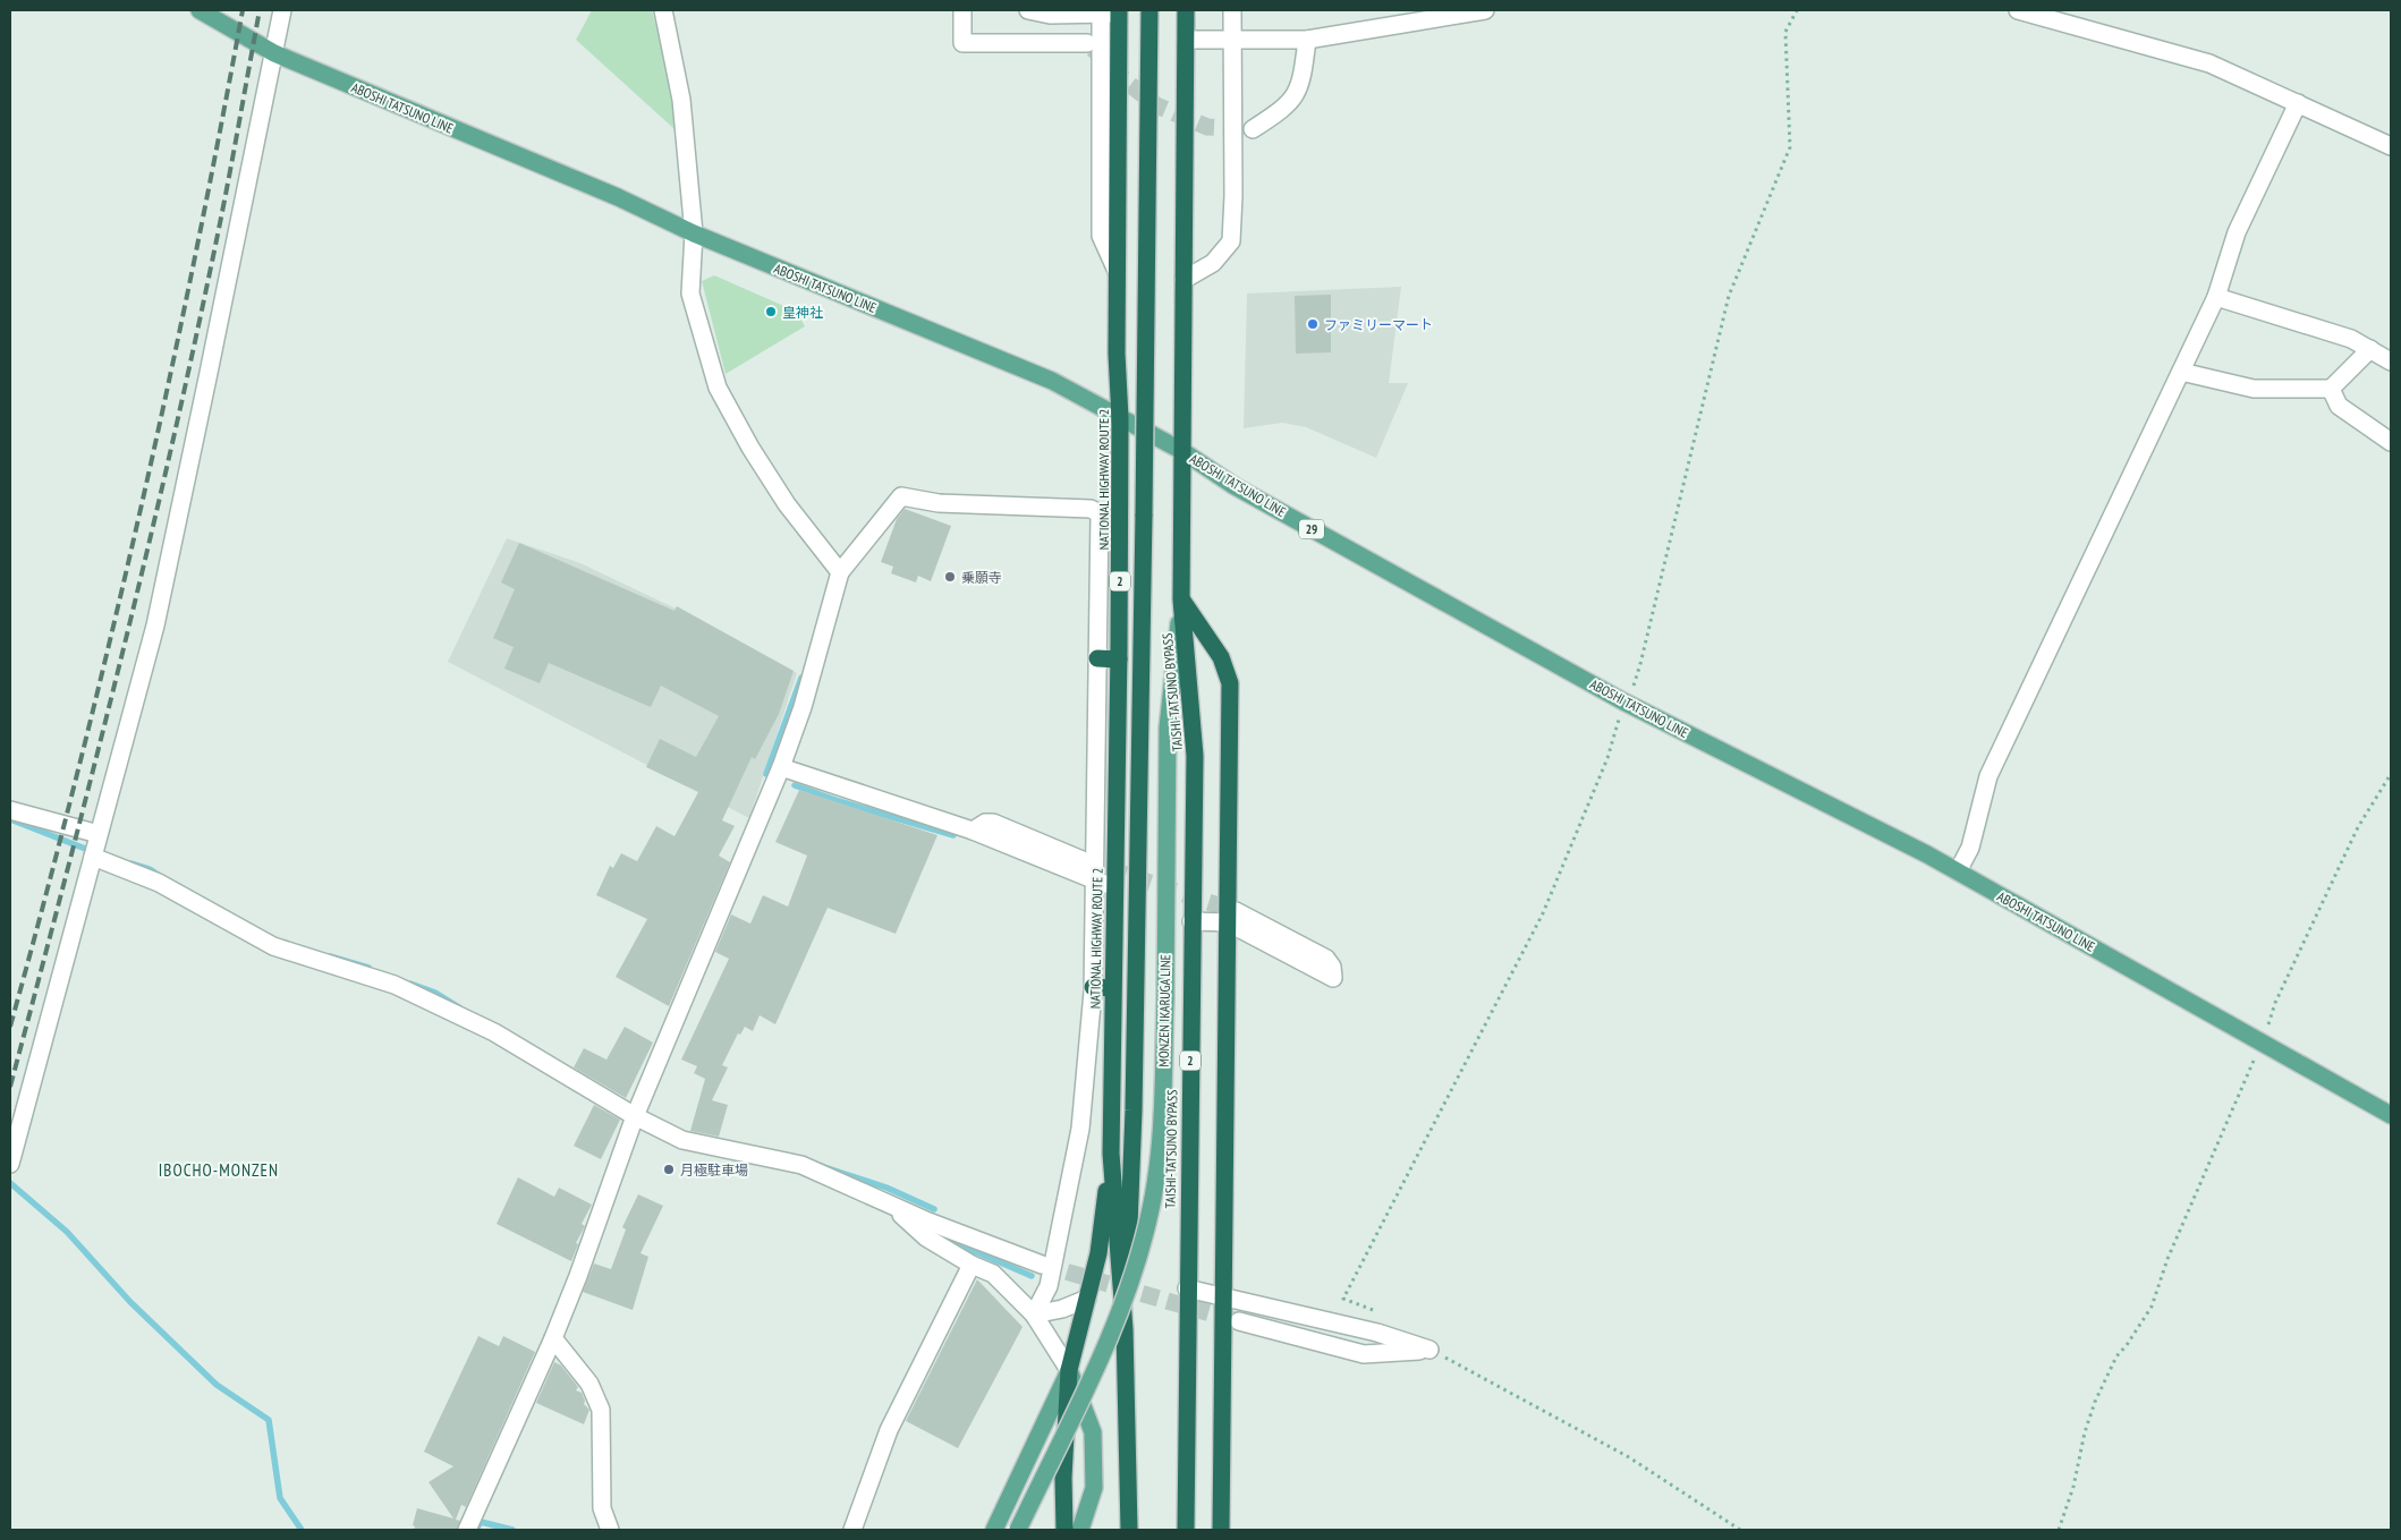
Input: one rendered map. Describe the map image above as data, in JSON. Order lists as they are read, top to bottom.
{
  "streets": {
    "highway": ["NATIONAL HIGHWAY ROUTE 2", "2", "TAISHI-TATSUNO BYPASS"],
    "main road": ["ABOSHI TATSUNO LINE", "29", "MONZEN IKARUGA LINE"]
  },
  "crossings": [
    ["ABOSHI TATSUNO LINE", "NATIONAL HIGHWAY ROUTE 2"],
    ["ABOSHI TATSUNO LINE", "2"],
    ["NATIONAL HIGHWAY ROUTE 2", "2"],
    ["2", "TAISHI-TATSUNO BYPASS"],
    ["2", "MONZEN IKARUGA LINE"],
    ["TAISHI-TATSUNO BYPASS", "MONZEN IKARUGA LINE"]
  ],
  "districts": ["IBOCHO-MONZEN"],
  "places": [
    "皇神社",
    "ファミリーマート",
    "乗願寺",
    "月極駐車場"
  ]
}
